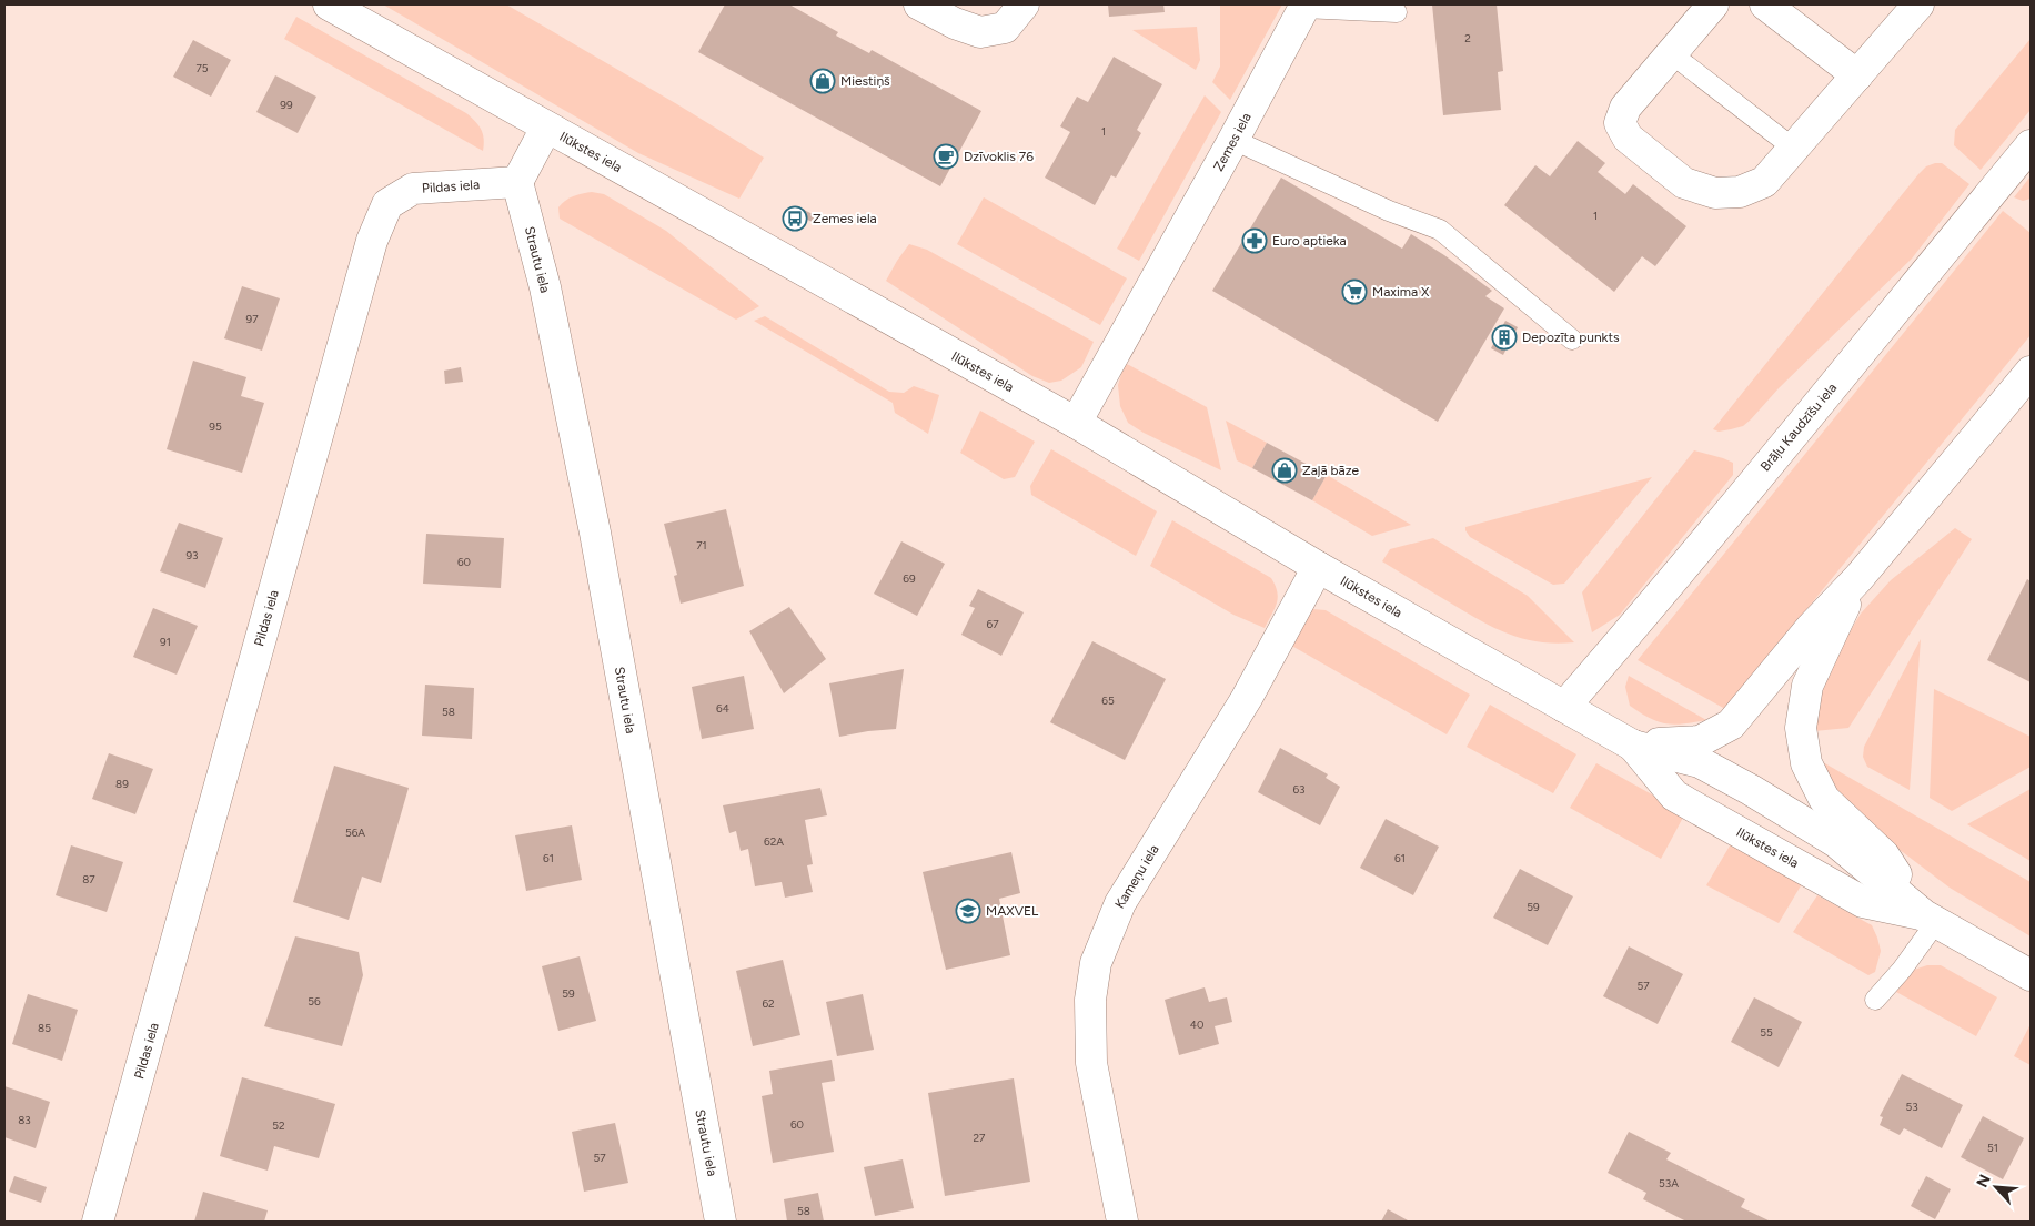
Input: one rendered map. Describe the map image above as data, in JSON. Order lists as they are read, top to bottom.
{
  "streets": {
    "street": [
      "Zemes iela",
      "Ilūkstes iela",
      "Pildas iela",
      "Strautu iela",
      "Brāļu Kaudzīšu iela",
      "Kameņu iela"
    ]
  },
  "crossings": [
    ["Zemes iela", "Ilūkstes iela"],
    ["Ilūkstes iela", "Brāļu Kaudzīšu iela"],
    ["Ilūkstes iela", "Kameņu iela"],
    ["Pildas iela", "Strautu iela"]
  ],
  "places": {
    "shop": ["Miestiņš", "Zaļā bāze"],
    "cafe": ["Dzīvoklis 76"],
    "bus stop": ["Zemes iela"],
    "pharmacy": ["Euro aptieka"],
    "supermarket": ["Maxima X"],
    "building": ["Depozīta punkts"],
    "school or university": ["MAXVEL"]
  },
  "house_numbers": [
    "2",
    "75",
    "99",
    "1",
    "1",
    "97",
    "95",
    "71",
    "93",
    "60",
    "69",
    "67",
    "91",
    "65",
    "64",
    "58",
    "89",
    "63",
    "56A",
    "62A",
    "61",
    "61",
    "87",
    "59",
    "57",
    "59",
    "56",
    "62",
    "40",
    "85",
    "55",
    "53",
    "83",
    "60",
    "52",
    "27",
    "51",
    "57",
    "53A",
    "58"
  ],
  "north": "top left"
}
